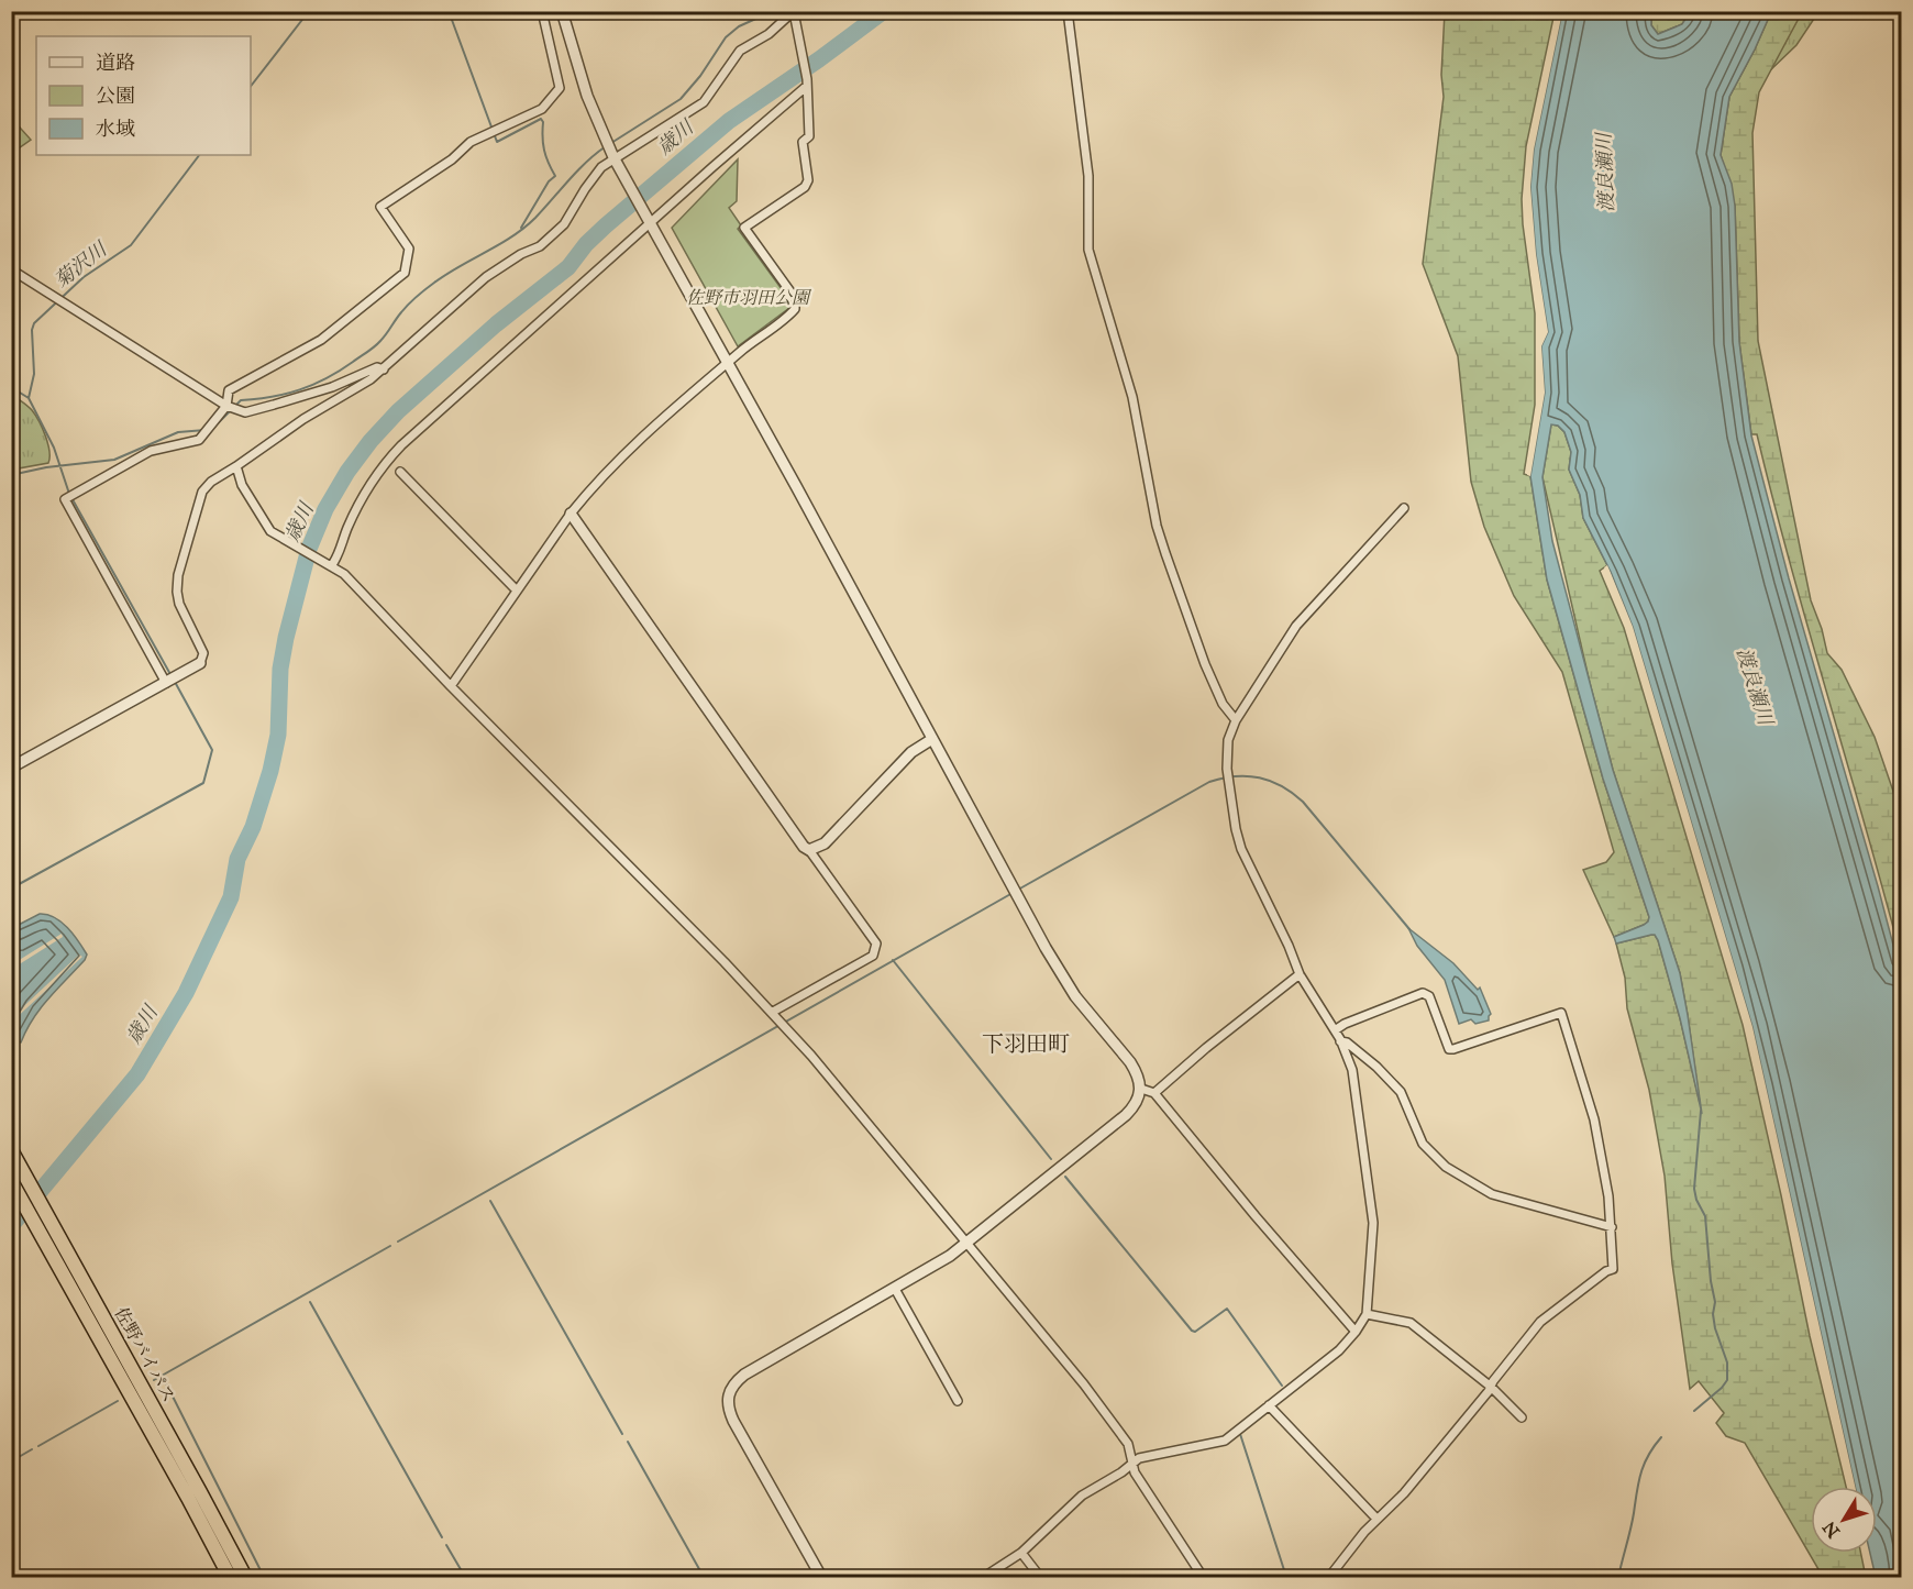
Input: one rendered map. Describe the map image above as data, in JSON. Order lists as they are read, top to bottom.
{
  "streets": {
    "highway": ["佐野バイパス"]
  },
  "districts": ["下羽田町"],
  "water": ["歳川", "渡良瀬川", "菊沢川"],
  "parks": ["佐野市羽田公園"],
  "legend": ["道路", "公園", "水域"],
  "north": "bottom left"
}
